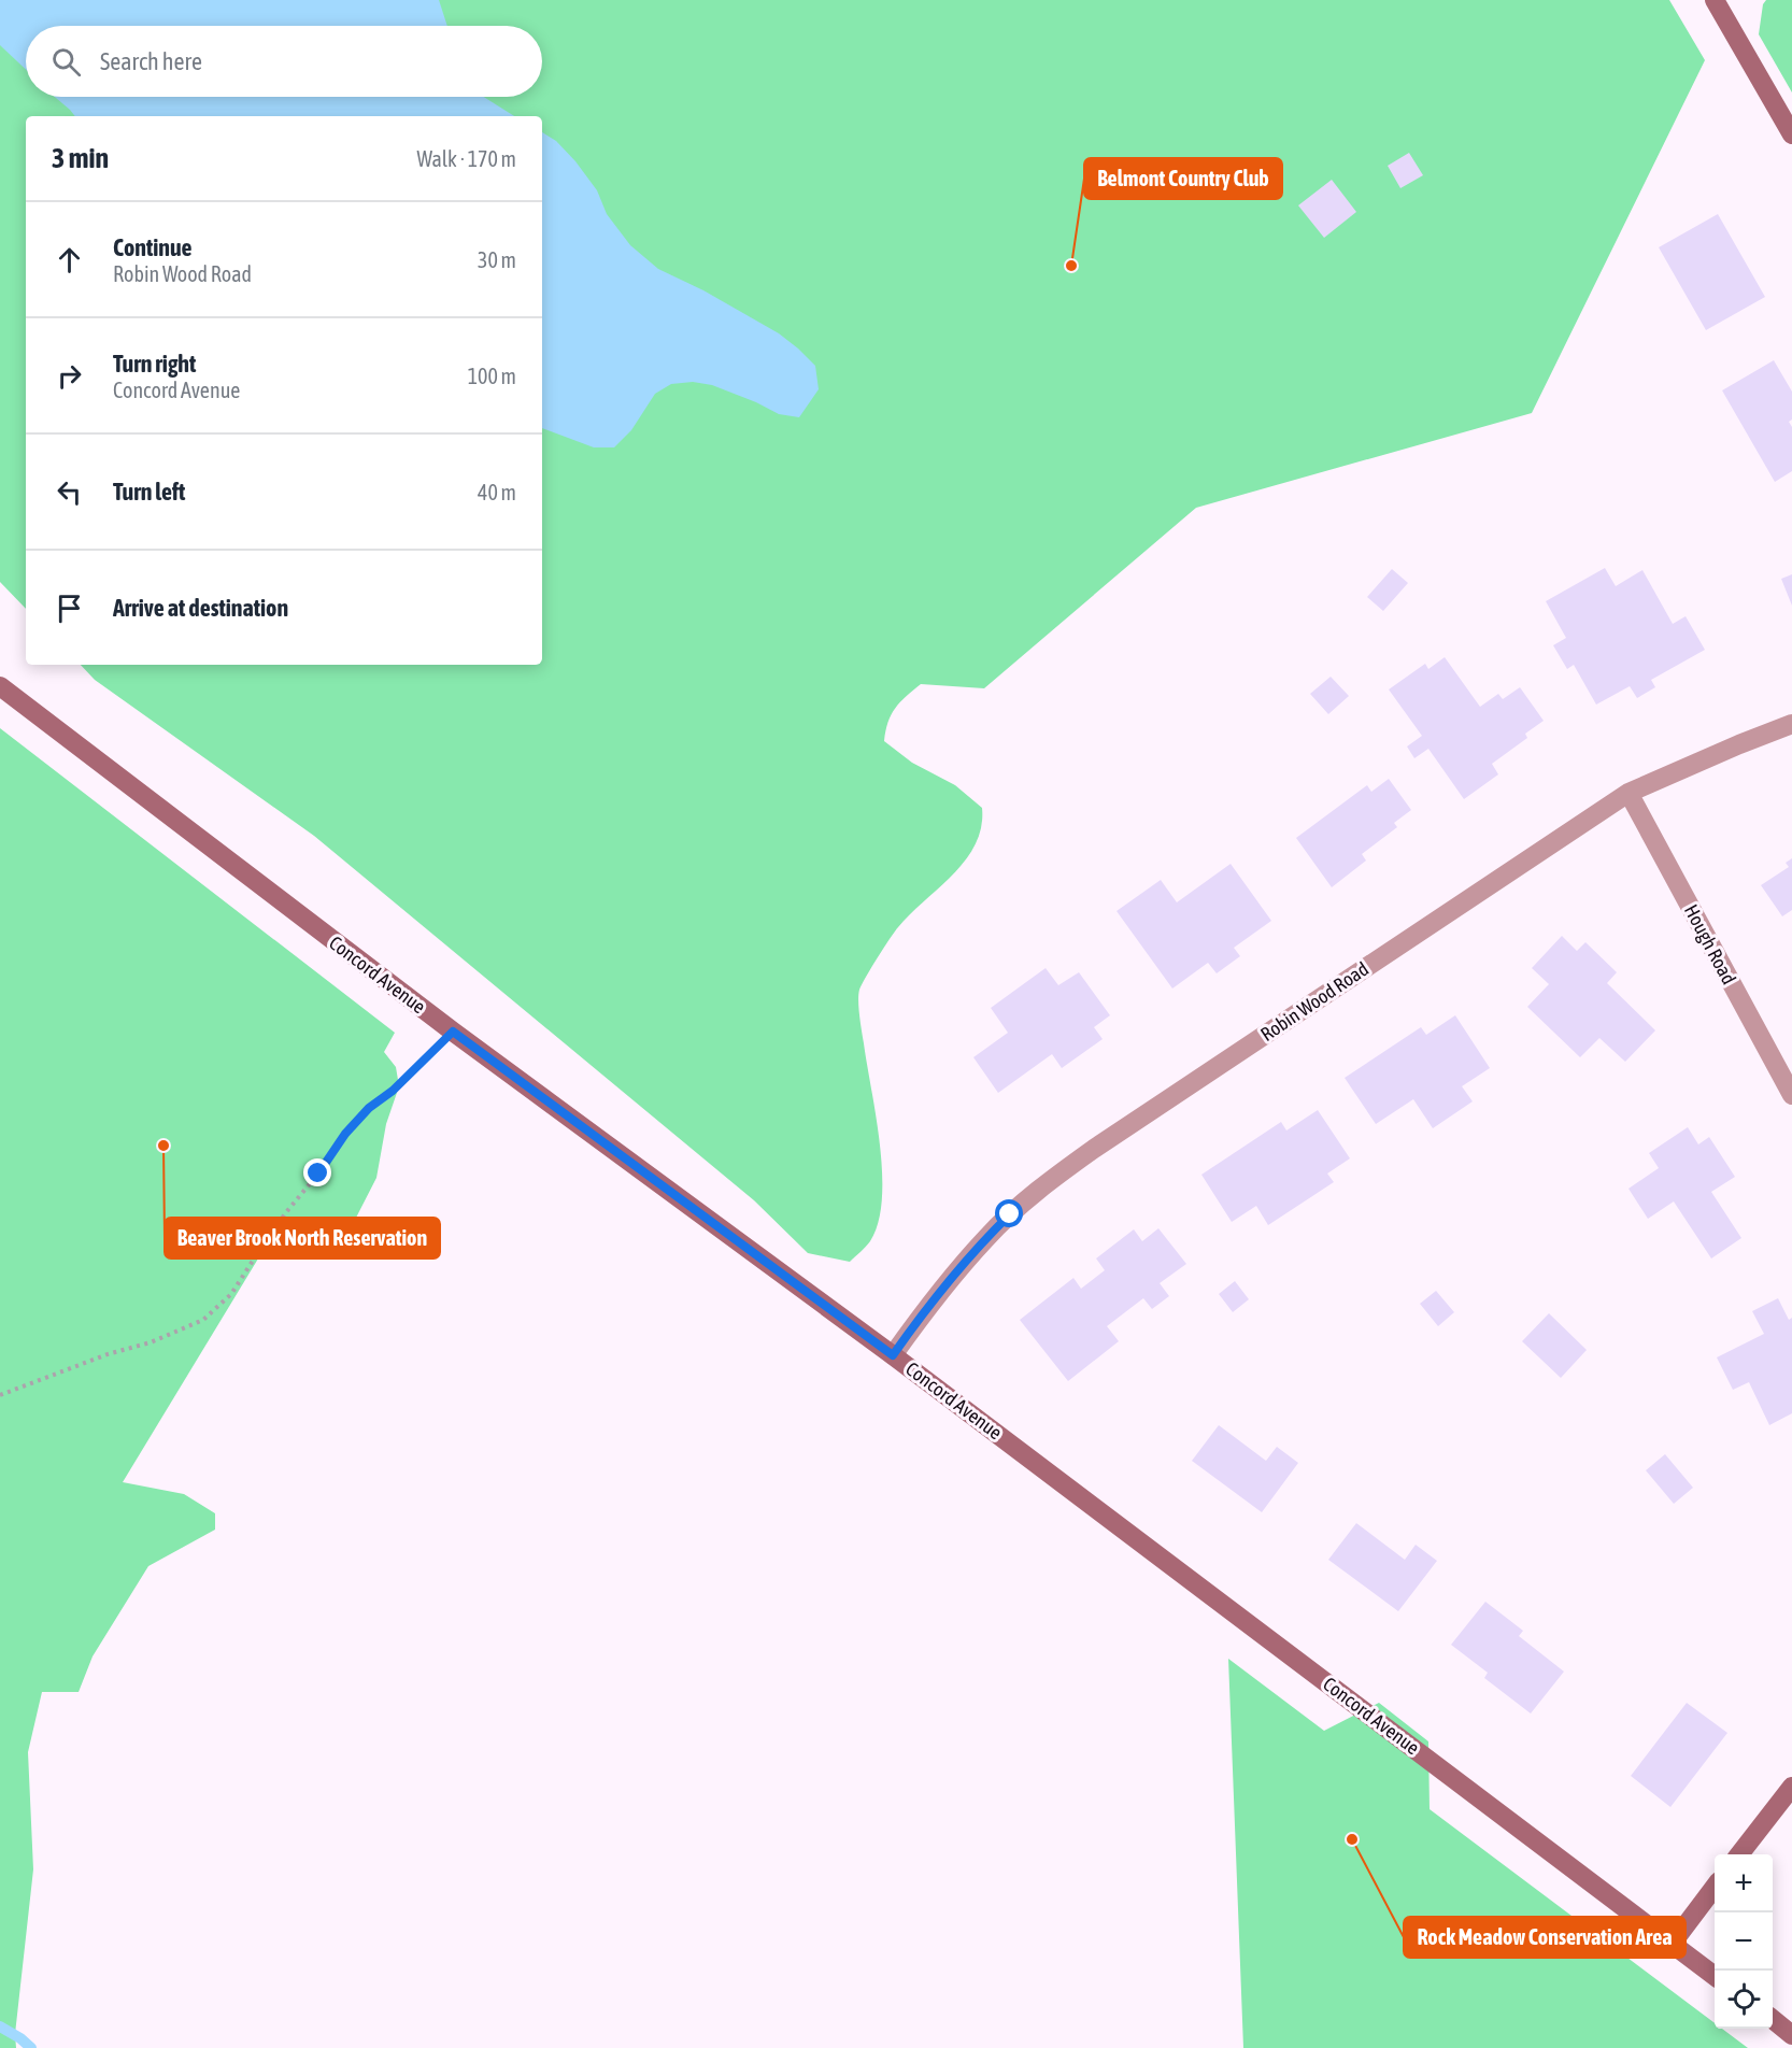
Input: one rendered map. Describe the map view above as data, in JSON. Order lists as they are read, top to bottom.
{
  "streets": {
    "main road": ["Concord Avenue"],
    "street": ["Hough Road", "Robin Wood Road"]
  },
  "crossings": [
    ["Hough Road", "Robin Wood Road"],
    ["Concord Avenue", "Robin Wood Road"]
  ],
  "places": ["Belmont Country Club", "Beaver Brook North Reservation", "Rock Meadow Conservation Area"],
  "page": {
    "search": "Search here",
    "heading": ["3 min", "Walk · 170 m"],
    "list": [
      ["Continue", "Robin Wood Road", "30 m"],
      ["Turn right", "Concord Avenue", "100 m"],
      ["Turn left", "40 m"],
      "Arrive at destination"
    ],
    "map_buttons": ["+", "−"]
  }
}
